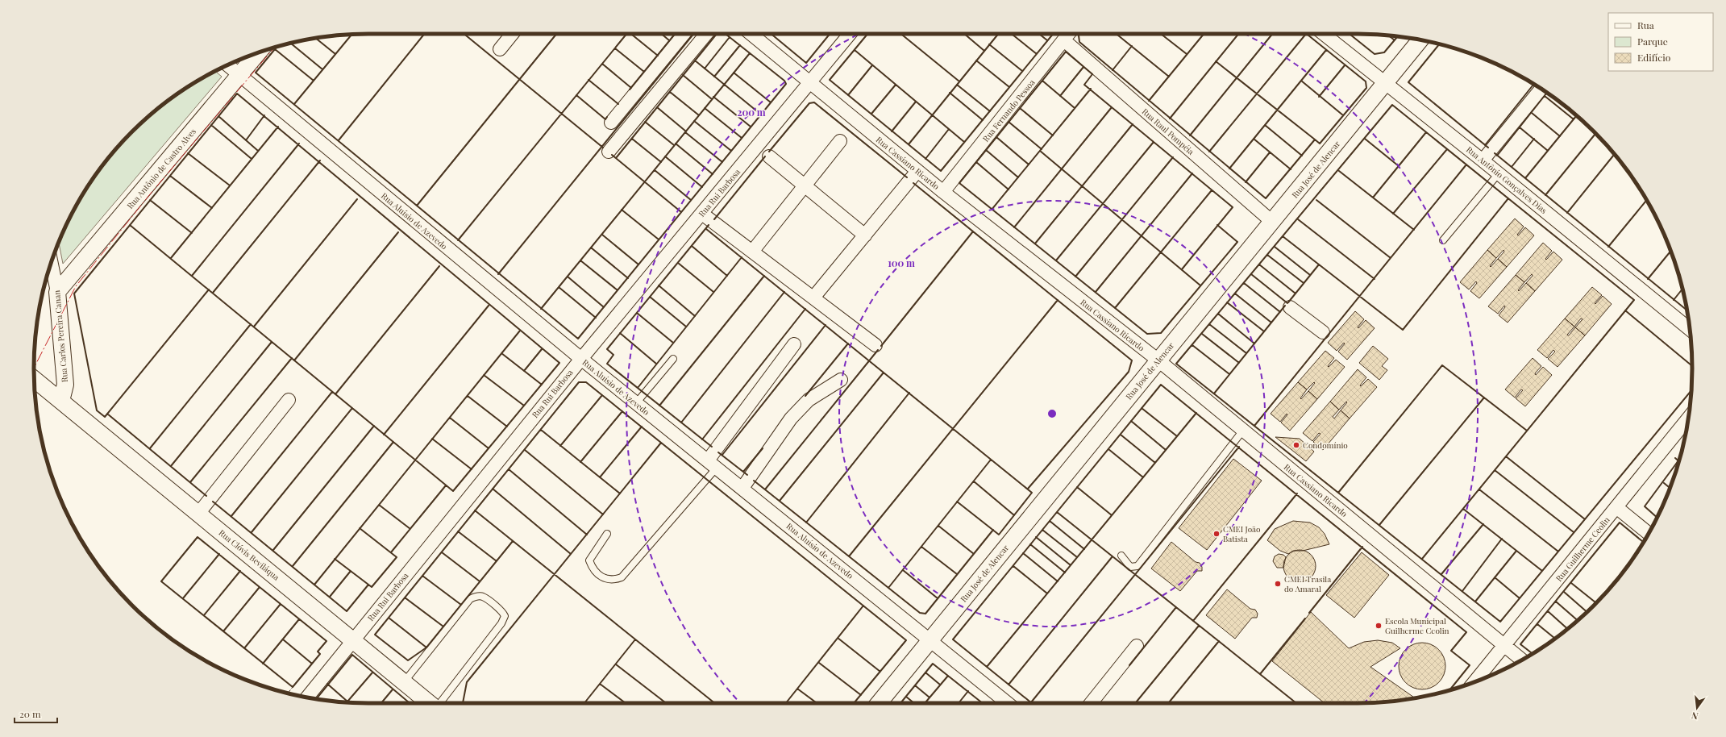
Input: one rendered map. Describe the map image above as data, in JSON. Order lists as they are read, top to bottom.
{
  "streets": {
    "street": [
      "Rua Fernando Pessoa",
      "Rua Raul Pompéia",
      "Rua Cassiano Ricardo",
      "Rua Antônio de Castro Alves",
      "Rua José de Alencar",
      "Rua Antônio Gonçalves Dias",
      "Rua Rui Barbosa",
      "Rua Aluísio de Azevedo",
      "Rua Carlos Pereira Canan",
      "Rua Guilherme Ceolin",
      "Rua Clóvis Beviláqua"
    ]
  },
  "crossings": [
    ["Rua Fernando Pessoa", "Rua Raul Pompéia"],
    ["Rua Fernando Pessoa", "Rua Cassiano Ricardo"],
    ["Rua Raul Pompéia", "Rua José de Alencar"],
    ["Rua Cassiano Ricardo", "Rua José de Alencar"],
    ["Rua Cassiano Ricardo", "Rua Rui Barbosa"],
    ["Rua Cassiano Ricardo", "Rua Guilherme Ceolin"],
    ["Rua Antônio de Castro Alves", "Rua Aluísio de Azevedo"],
    ["Rua Antônio de Castro Alves", "Rua Carlos Pereira Canan"],
    ["Rua José de Alencar", "Rua Antônio Gonçalves Dias"],
    ["Rua José de Alencar", "Rua Aluísio de Azevedo"],
    ["Rua Rui Barbosa", "Rua Aluísio de Azevedo"],
    ["Rua Rui Barbosa", "Rua Clóvis Beviláqua"],
    ["Rua Carlos Pereira Canan", "Rua Clóvis Beviláqua"]
  ],
  "places": [
    "Condomínio",
    "CMEI João Batista",
    "CMEI Trasila do Amaral",
    "Escola Municipal Guilherme Ceolin"
  ],
  "legend": ["Rua", "Parque", "Edifício"],
  "scale_bar": "20 m",
  "north": "bottom",
  "rings": ["200 m", "100 m"]
}
